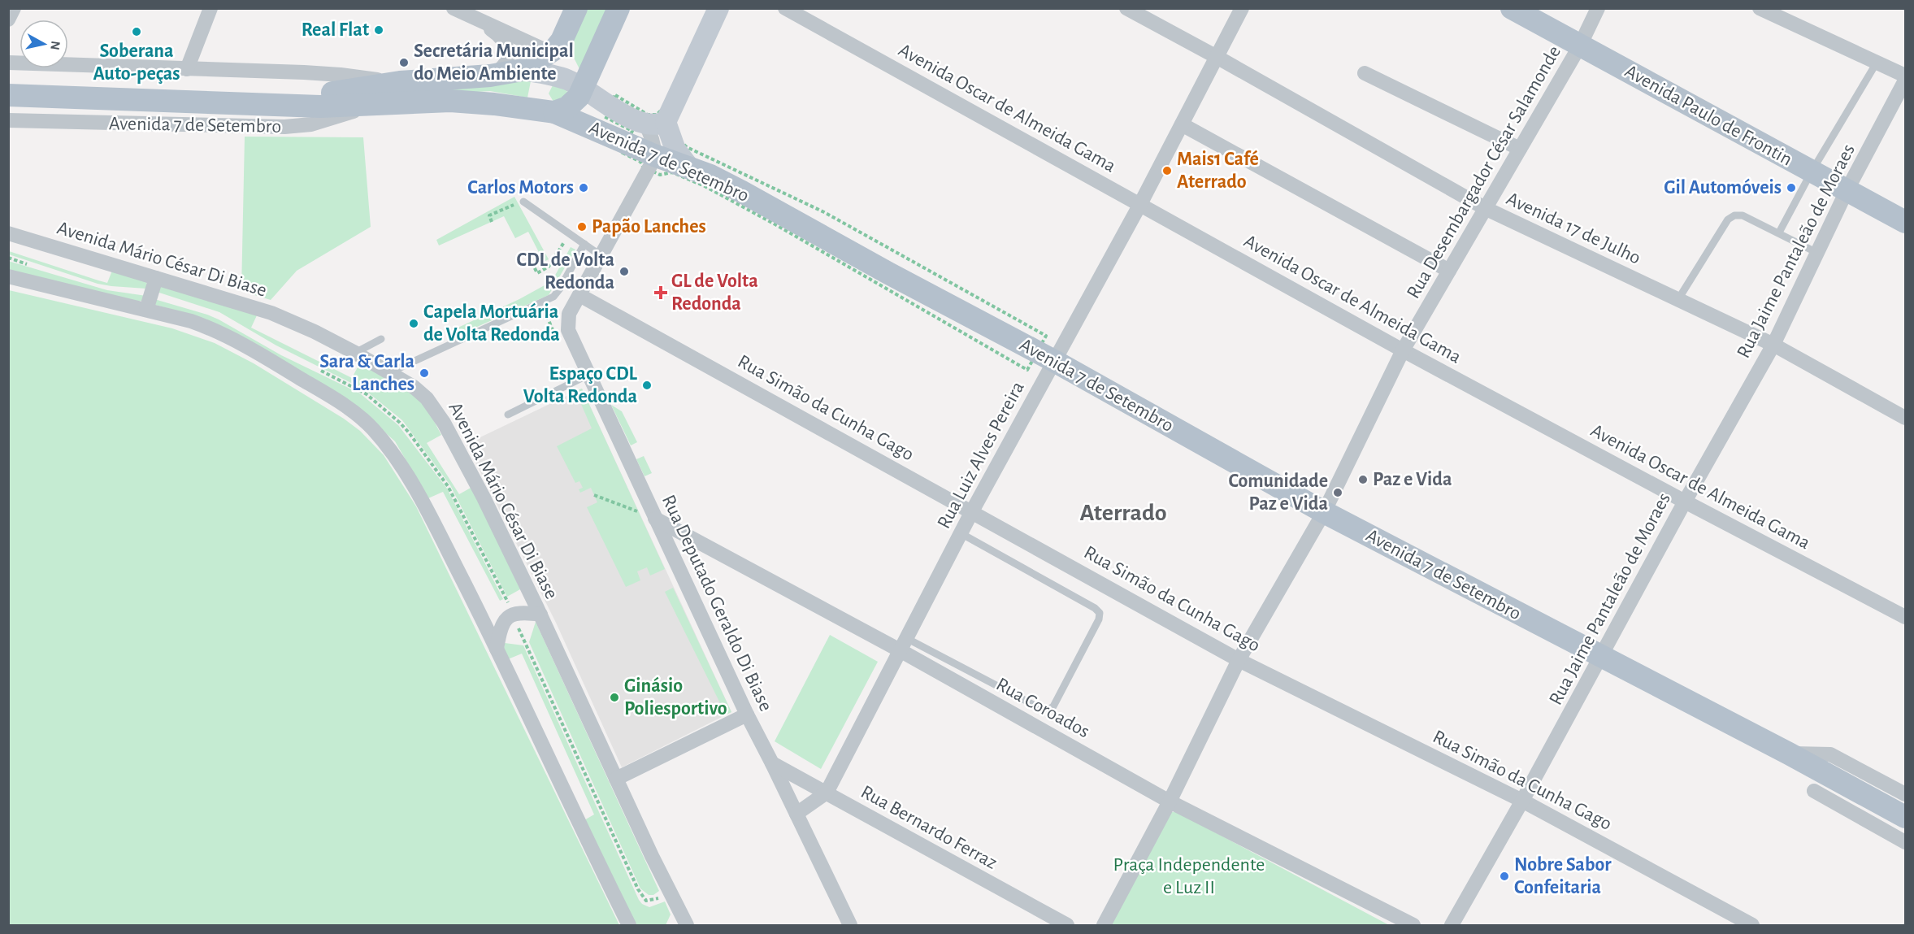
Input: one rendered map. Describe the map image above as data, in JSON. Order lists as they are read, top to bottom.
{
  "streets": {
    "main road": ["Avenida Paulo de Frontin", "Avenida 7 de Setembro"],
    "street": [
      "Avenida Oscar de Almeida Gama",
      "Rua Desembargador César Salamonde",
      "Avenida 17 de Julho",
      "Rua Jaime Pantaleão de Moraes",
      "Avenida Mário César Di Biase",
      "Rua Simão da Cunha Gago",
      "Rua Luiz Alves Pereira",
      "Rua Deputado Geraldo Di Biase",
      "Rua Coroados",
      "Rua Bernardo Ferraz"
    ]
  },
  "crossings": [
    ["Avenida Oscar de Almeida Gama", "Rua Desembargador César Salamonde"],
    ["Avenida Oscar de Almeida Gama", "Rua Jaime Pantaleão de Moraes"],
    ["Avenida Oscar de Almeida Gama", "Rua Luiz Alves Pereira"],
    ["Avenida Paulo de Frontin", "Rua Desembargador César Salamonde"],
    ["Avenida Paulo de Frontin", "Rua Jaime Pantaleão de Moraes"],
    ["Avenida 7 de Setembro", "Rua Desembargador César Salamonde"],
    ["Avenida 7 de Setembro", "Rua Jaime Pantaleão de Moraes"],
    ["Avenida 7 de Setembro", "Rua Luiz Alves Pereira"],
    ["Avenida 7 de Setembro", "Rua Deputado Geraldo Di Biase"],
    ["Rua Desembargador César Salamonde", "Avenida 17 de Julho"],
    ["Rua Desembargador César Salamonde", "Rua Simão da Cunha Gago"],
    ["Rua Desembargador César Salamonde", "Rua Coroados"],
    ["Avenida 17 de Julho", "Rua Jaime Pantaleão de Moraes"],
    ["Avenida 17 de Julho", "Rua Luiz Alves Pereira"],
    ["Rua Jaime Pantaleão de Moraes", "Rua Simão da Cunha Gago"],
    ["Rua Simão da Cunha Gago", "Rua Luiz Alves Pereira"],
    ["Rua Simão da Cunha Gago", "Rua Deputado Geraldo Di Biase"],
    ["Rua Luiz Alves Pereira", "Rua Coroados"],
    ["Rua Luiz Alves Pereira", "Rua Bernardo Ferraz"],
    ["Rua Deputado Geraldo Di Biase", "Rua Coroados"],
    ["Rua Deputado Geraldo Di Biase", "Rua Bernardo Ferraz"]
  ],
  "districts": ["Aterrado"],
  "parks": ["Praça Independente e Luz II"],
  "places": {
    "other": [
      "Real Flat",
      "Soberana Auto-peças",
      "Secretária Municipal do Meio Ambiente",
      "Mais1 Café Aterrado",
      "Carlos Motors",
      "Gil Automóveis",
      "Papão Lanches",
      "CDL de Volta Redonda",
      "Capela Mortuária de Volta Redonda",
      "Sara & Carla Lanches",
      "Espaço CDL Volta Redonda",
      "Paz e Vida",
      "Comunidade Paz e Vida",
      "Ginásio Poliesportivo",
      "Nobre Sabor Confeitaria"
    ],
    "health": ["GL de Volta Redonda"]
  },
  "north": "right"
}
